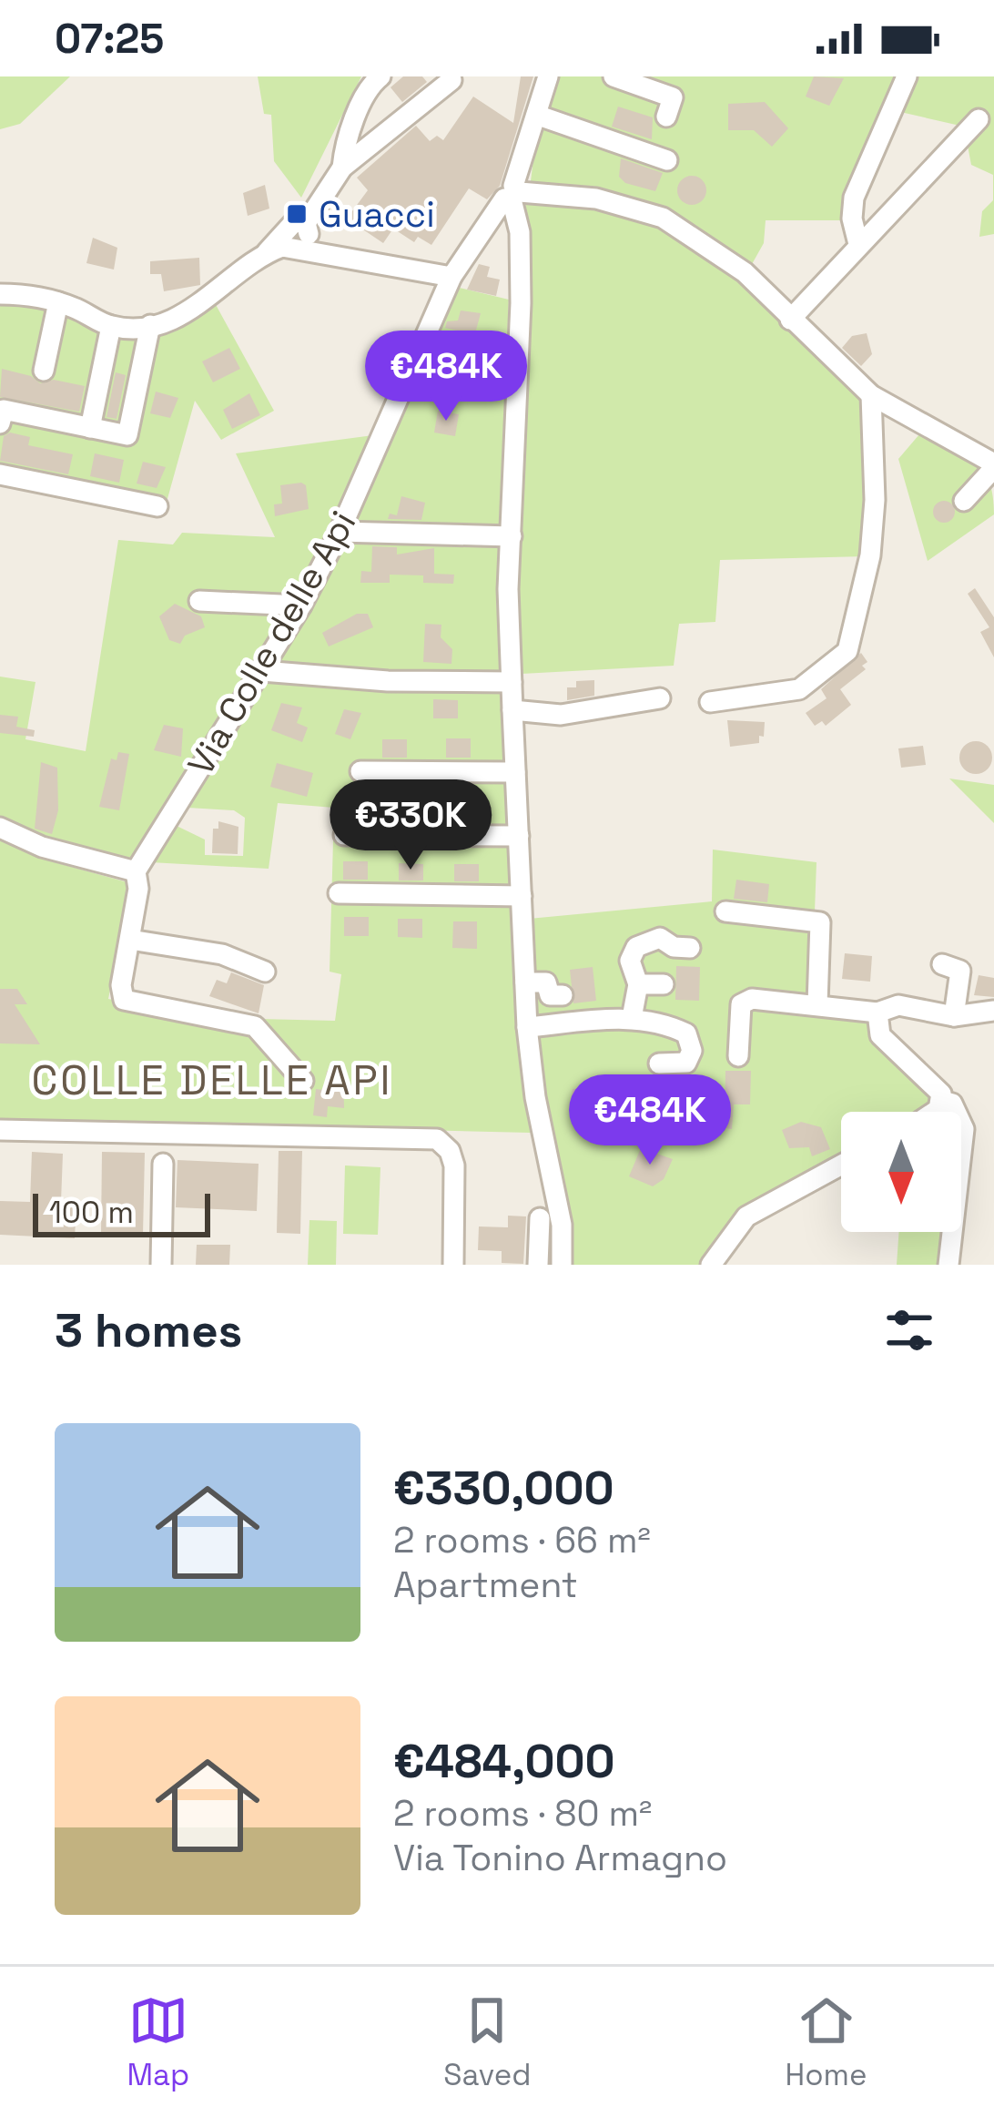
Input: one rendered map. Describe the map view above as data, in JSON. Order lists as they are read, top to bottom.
{
  "streets": {
    "street": ["Via Colle delle Api"]
  },
  "districts": ["COLLE DELLE API"],
  "places": {
    "transit": ["Guacci"]
  },
  "scale_bar": "100 m",
  "north": "bottom",
  "page": {
    "status": "07:25",
    "price": ["€484K", "€330K", "€484K"],
    "scale": "100 m",
    "heading": "3 homes",
    "list": [
      {
        "name": "€330,000",
        "note": "2 rooms · 66 m² · Apartment"
      },
      {
        "name": "€484,000",
        "note": "2 rooms · 80 m² · Via Tonino Armagno"
      }
    ],
    "tabs": ["Map", "Saved", "Home"]
  }
}
